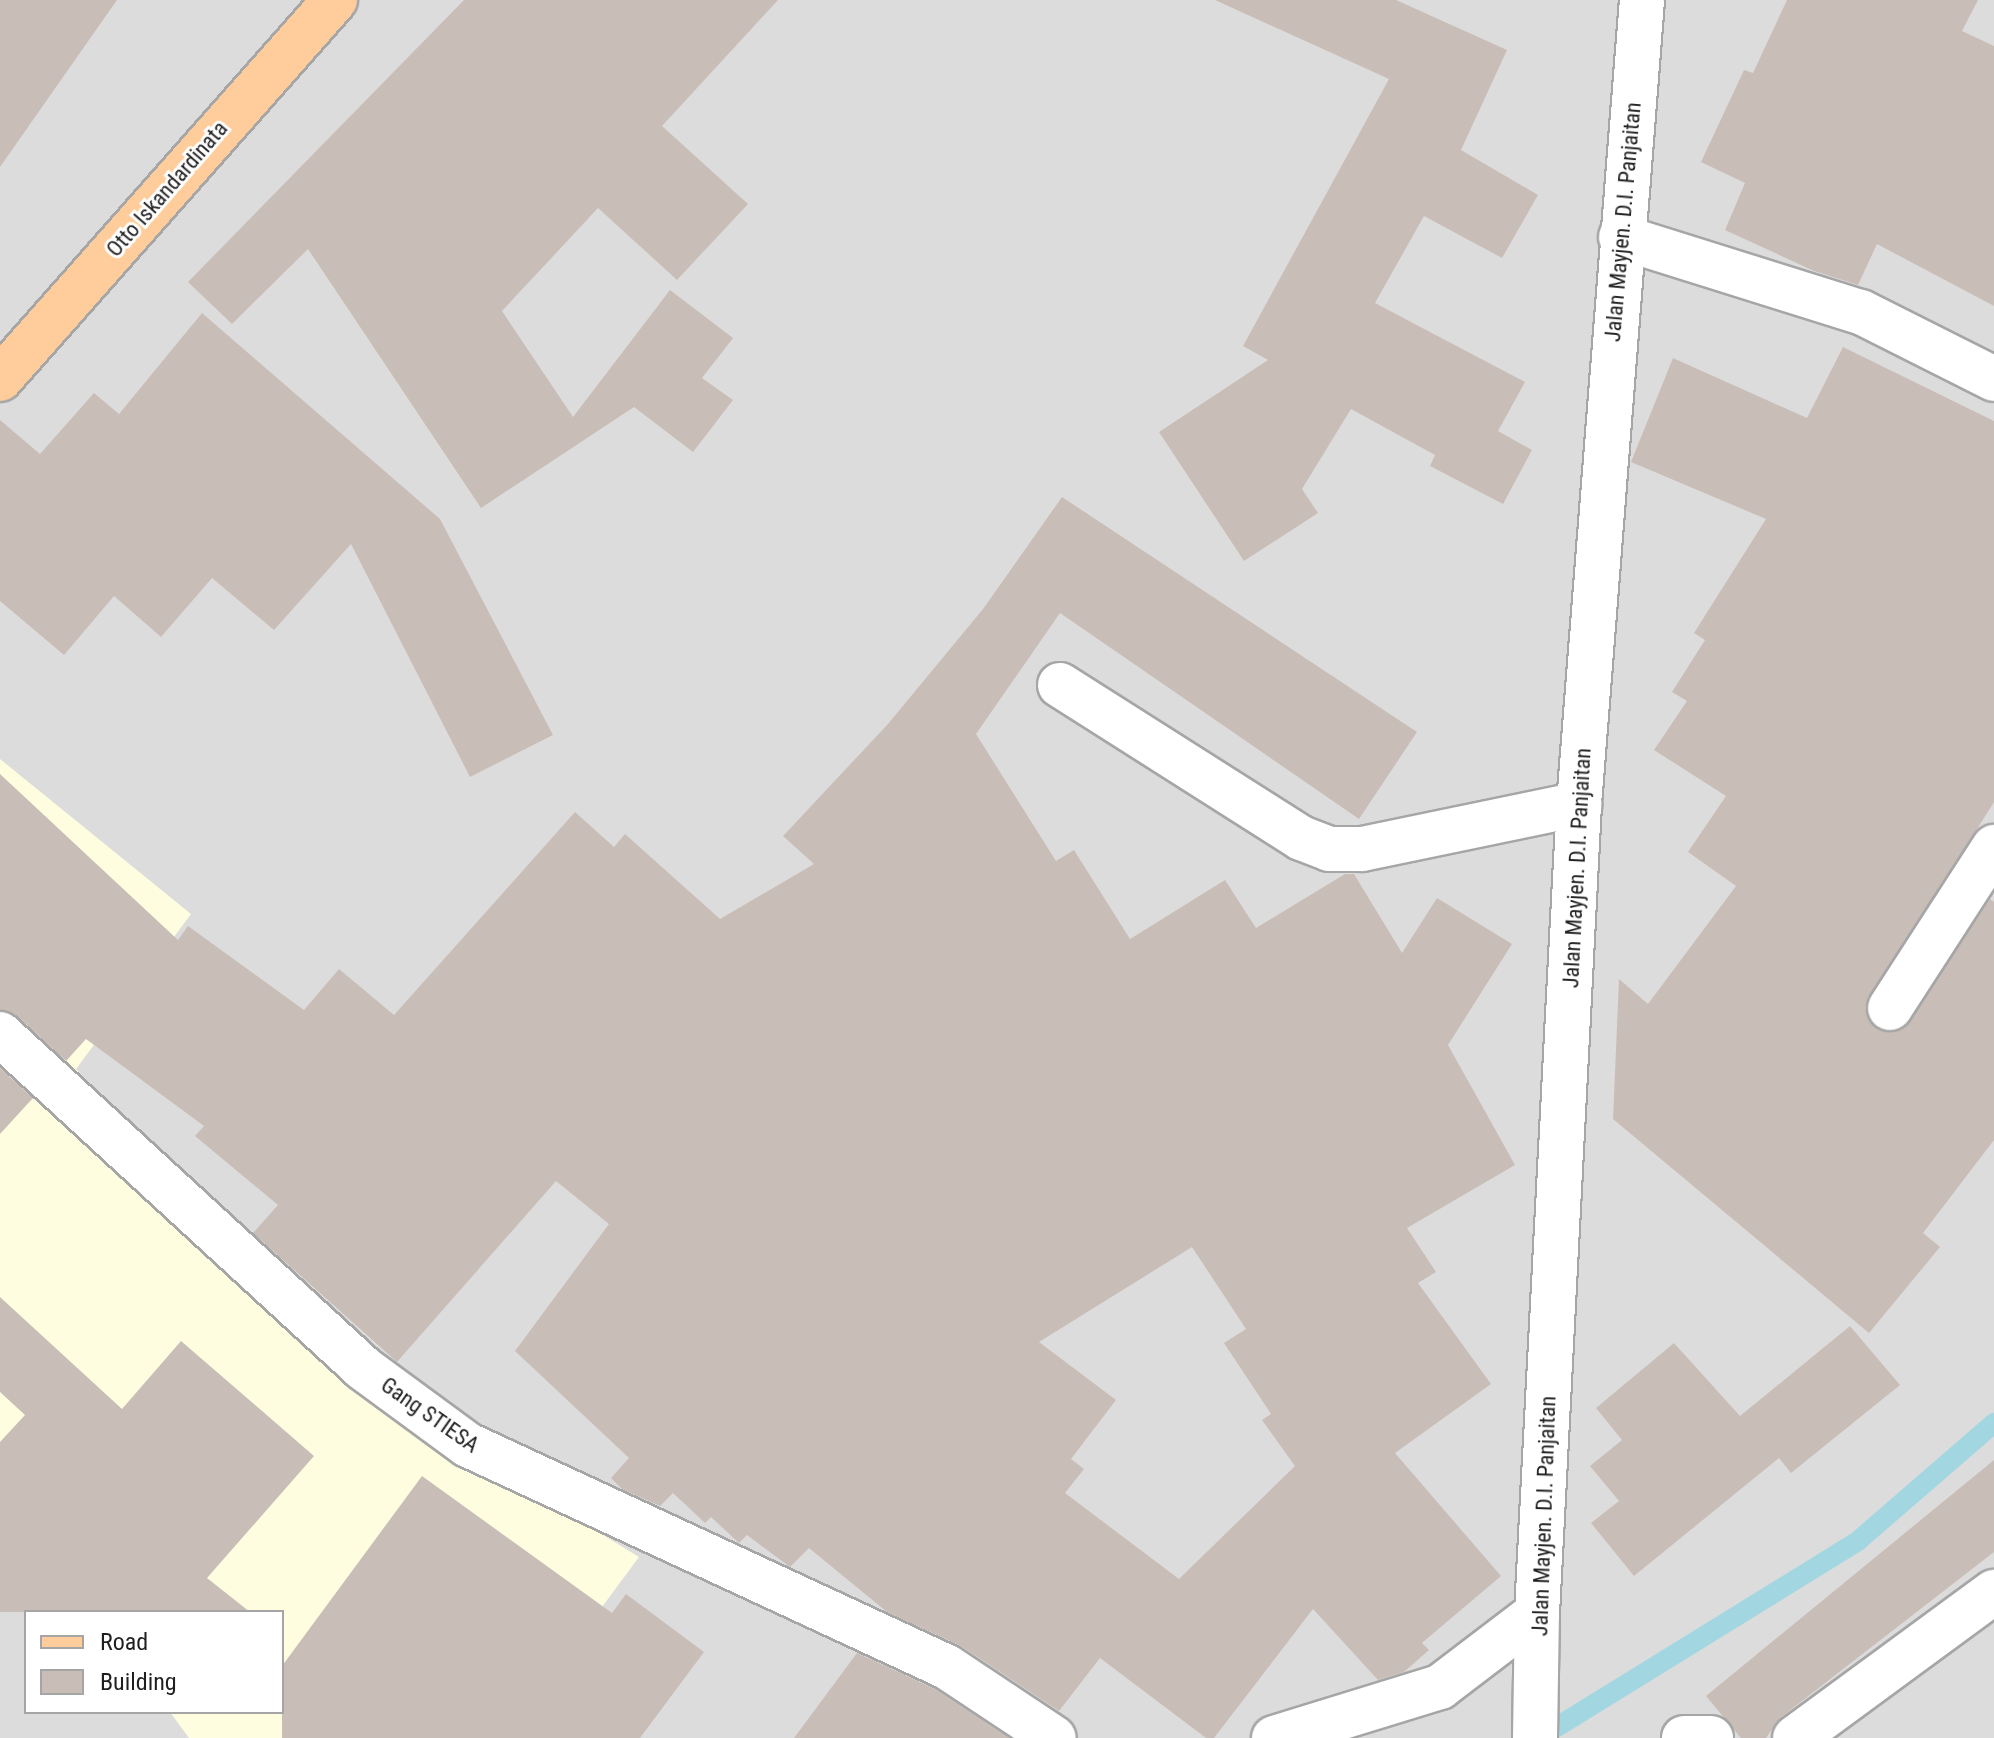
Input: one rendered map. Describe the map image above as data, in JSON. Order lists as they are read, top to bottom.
{
  "streets": {
    "main road": ["Otto Iskandardinata"],
    "street": ["Jalan Mayjen. D.I. Panjaitan", "Gang STIESA"]
  },
  "legend": ["Road", "Building"]
}
